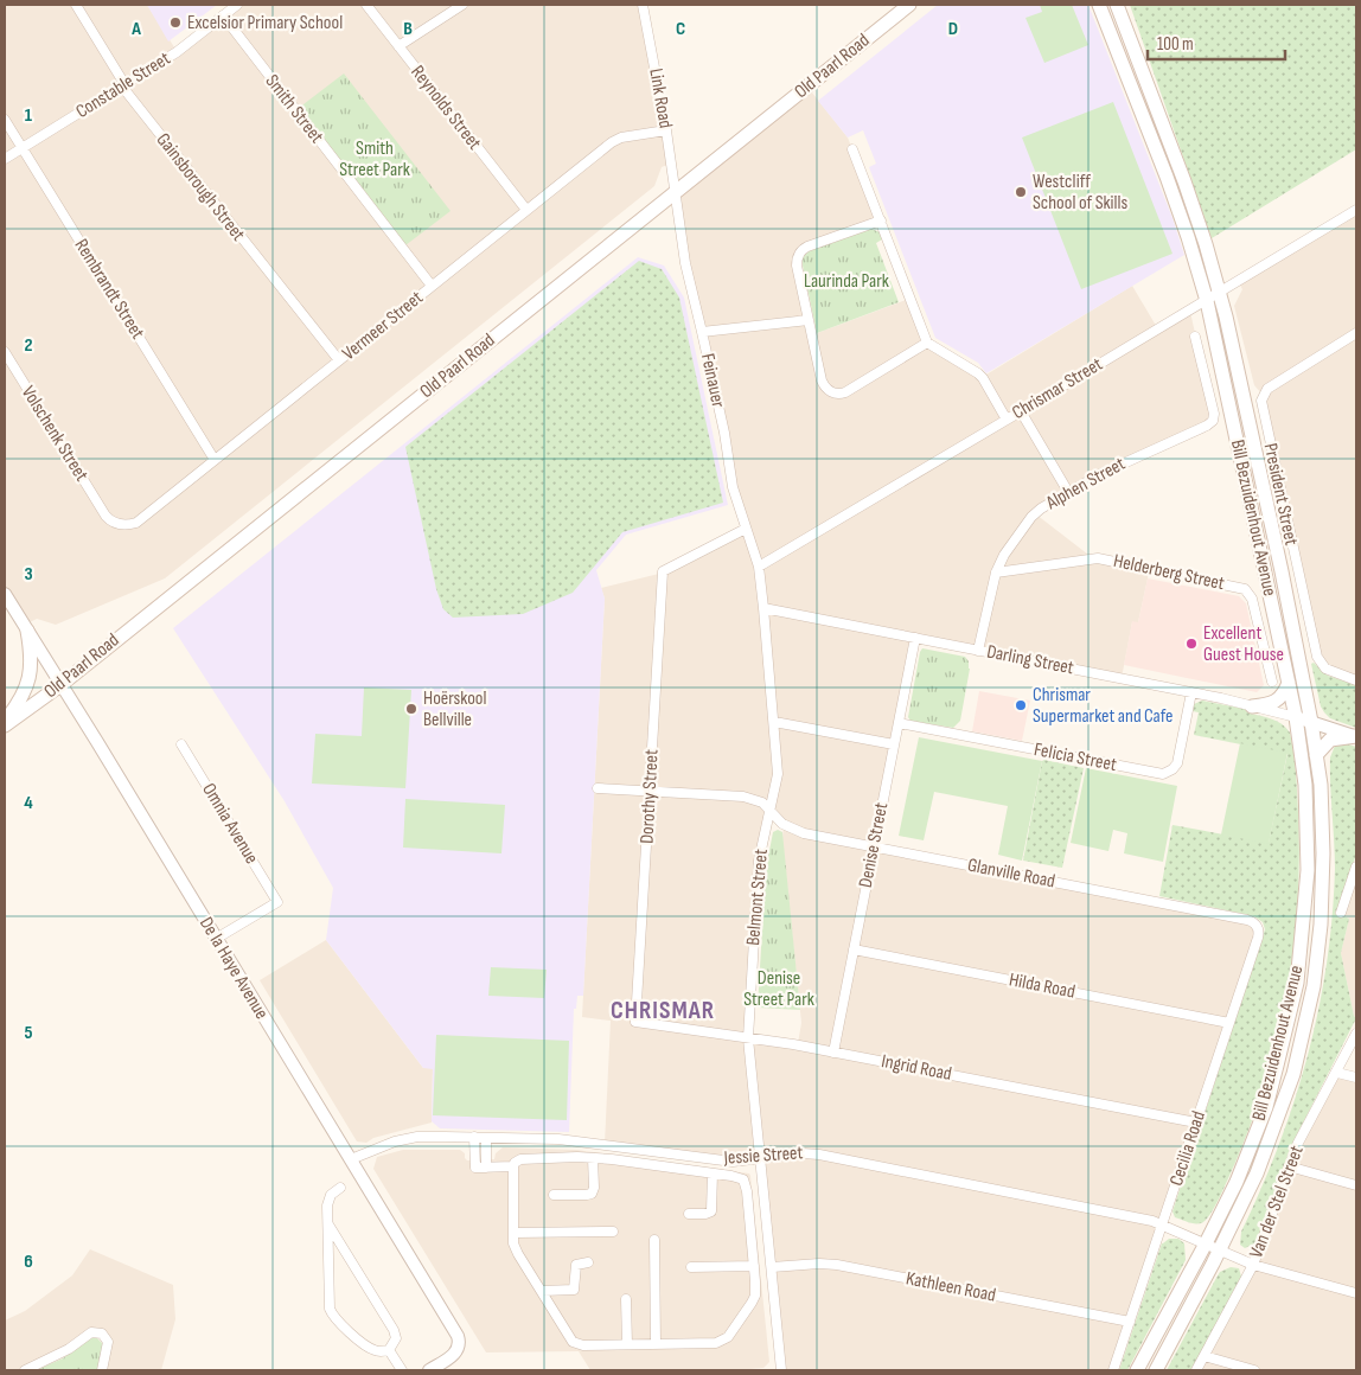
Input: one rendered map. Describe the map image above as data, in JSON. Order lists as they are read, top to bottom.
{
  "streets": {
    "main road": ["Old Paarl Road", "Bill Bezuidenhout Avenue"],
    "street": [
      "Constable Street",
      "Link Road",
      "Reynolds Street",
      "Smith Street",
      "Gainsborough Street",
      "Rembrandt Street",
      "Vermeer Street",
      "Feinauer",
      "Chrismar Street",
      "Volschenk Street",
      "Alphen Street",
      "President Street",
      "Helderberg Street",
      "Darling Street",
      "Felicia Street",
      "Dorothy Street",
      "Omnia Avenue",
      "Denise Street",
      "Glanville Road",
      "Belmont Street",
      "De la Haye Avenue",
      "Hilda Road",
      "Ingrid Road",
      "Cecilia Road",
      "Jessie Street",
      "Van der Stel Street",
      "Kathleen Road"
    ]
  },
  "crossings": [
    ["Old Paarl Road", "Link Road"],
    ["Old Paarl Road", "Feinauer"],
    ["Old Paarl Road", "De la Haye Avenue"],
    ["Constable Street", "Smith Street"],
    ["Constable Street", "Gainsborough Street"],
    ["Constable Street", "Rembrandt Street"],
    ["Link Road", "Vermeer Street"],
    ["Link Road", "Feinauer"],
    ["Reynolds Street", "Vermeer Street"],
    ["Smith Street", "Vermeer Street"],
    ["Gainsborough Street", "Vermeer Street"],
    ["Rembrandt Street", "Vermeer Street"],
    ["Vermeer Street", "Volschenk Street"],
    ["Feinauer", "Chrismar Street"],
    ["Feinauer", "Dorothy Street"],
    ["Feinauer", "Belmont Street"],
    ["Chrismar Street", "Bill Bezuidenhout Avenue"],
    ["Chrismar Street", "Belmont Street"],
    ["Alphen Street", "Helderberg Street"],
    ["Alphen Street", "Darling Street"],
    ["Bill Bezuidenhout Avenue", "Darling Street"],
    ["Bill Bezuidenhout Avenue", "Jessie Street"],
    ["Darling Street", "Felicia Street"],
    ["Darling Street", "Denise Street"],
    ["Darling Street", "Belmont Street"],
    ["Felicia Street", "Denise Street"],
    ["Dorothy Street", "Glanville Road"],
    ["Dorothy Street", "Ingrid Road"],
    ["Omnia Avenue", "De la Haye Avenue"],
    ["Denise Street", "Glanville Road"],
    ["Denise Street", "Hilda Road"],
    ["Denise Street", "Ingrid Road"],
    ["Glanville Road", "Belmont Street"],
    ["Glanville Road", "Cecilia Road"],
    ["Belmont Street", "Ingrid Road"],
    ["Belmont Street", "Jessie Street"],
    ["Belmont Street", "Kathleen Road"],
    ["De la Haye Avenue", "Jessie Street"],
    ["Hilda Road", "Cecilia Road"],
    ["Ingrid Road", "Cecilia Road"],
    ["Cecilia Road", "Jessie Street"],
    ["Cecilia Road", "Kathleen Road"],
    ["Jessie Street", "Van der Stel Street"]
  ],
  "districts": ["CHRISMAR"],
  "parks": ["Smith Street Park", "Laurinda Park", "Denise Street Park"],
  "places": [
    "Excelsior Primary School",
    "Westcliff School of Skills",
    "Excellent Guest House",
    "Chrismar Supermarket and Cafe",
    "Hoërskool Bellville"
  ],
  "scale_bar": "100 m",
  "grid": {
    "columns": [
      "A",
      "B",
      "C",
      "D"
    ],
    "rows": [
      "1",
      "2",
      "3",
      "4",
      "5",
      "6"
    ]
  }
}
